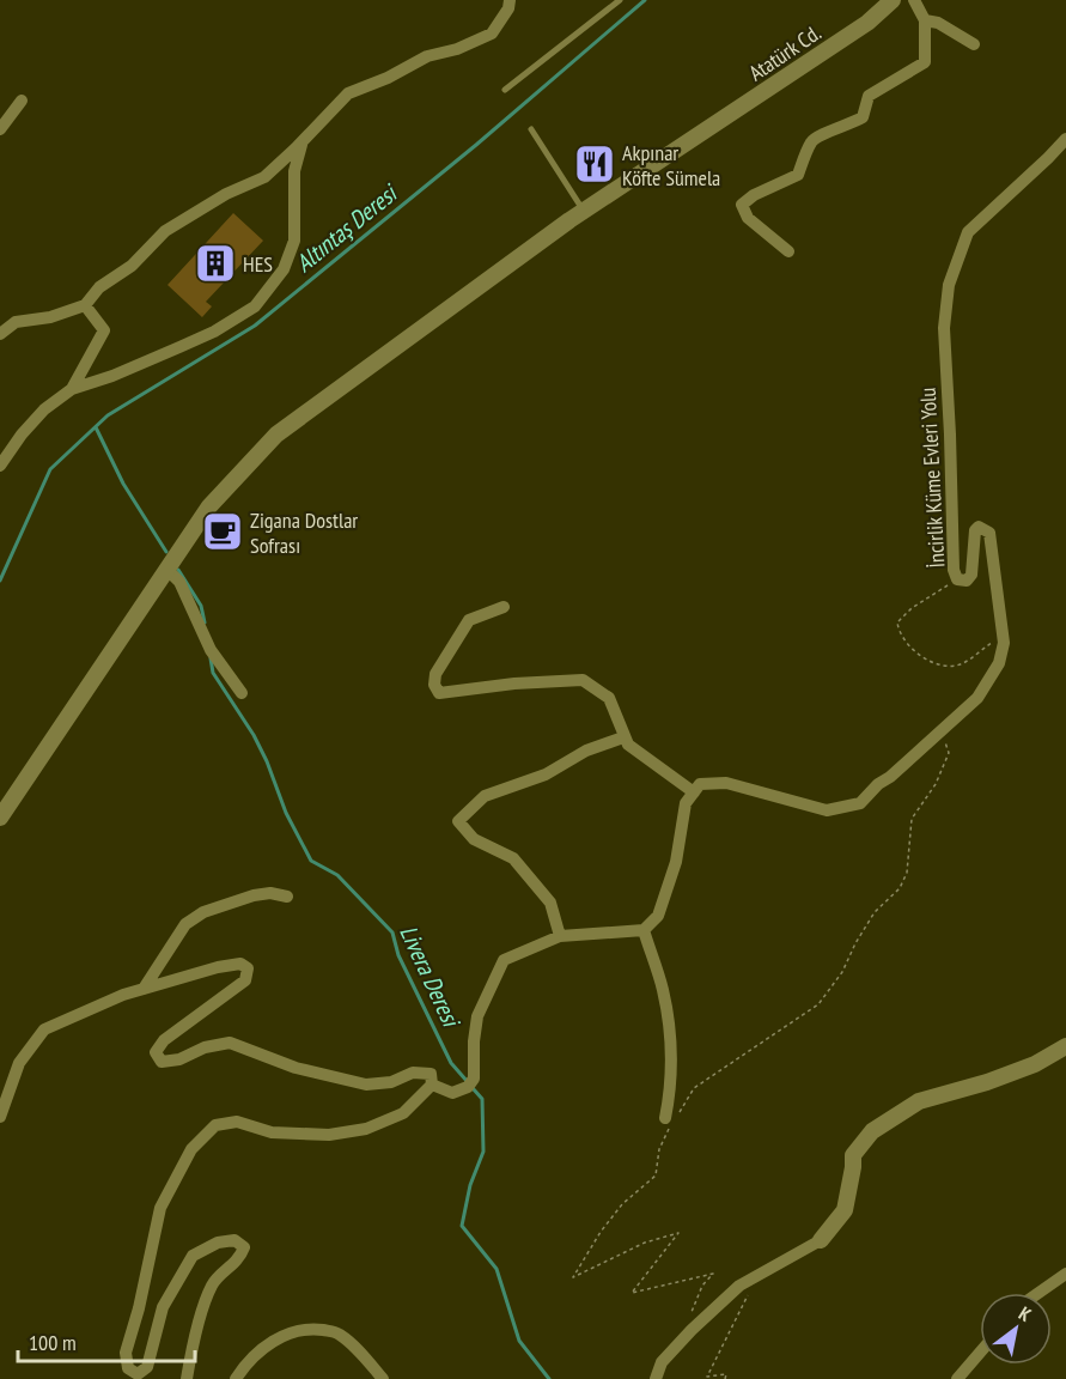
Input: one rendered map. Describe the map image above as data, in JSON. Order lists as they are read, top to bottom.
{
  "streets": {
    "main road": ["Atatürk Cd."],
    "street": ["İncirlik Küme Evleri Yolu"]
  },
  "water": ["Altıntaş Deresi", "Livera Deresi"],
  "places": {
    "restaurant": ["Akpınar Köfte Sümela"],
    "building": ["HES"],
    "cafe": ["Zigana Dostlar Sofrası"]
  },
  "scale_bar": "100 m",
  "north": "top right"
}
